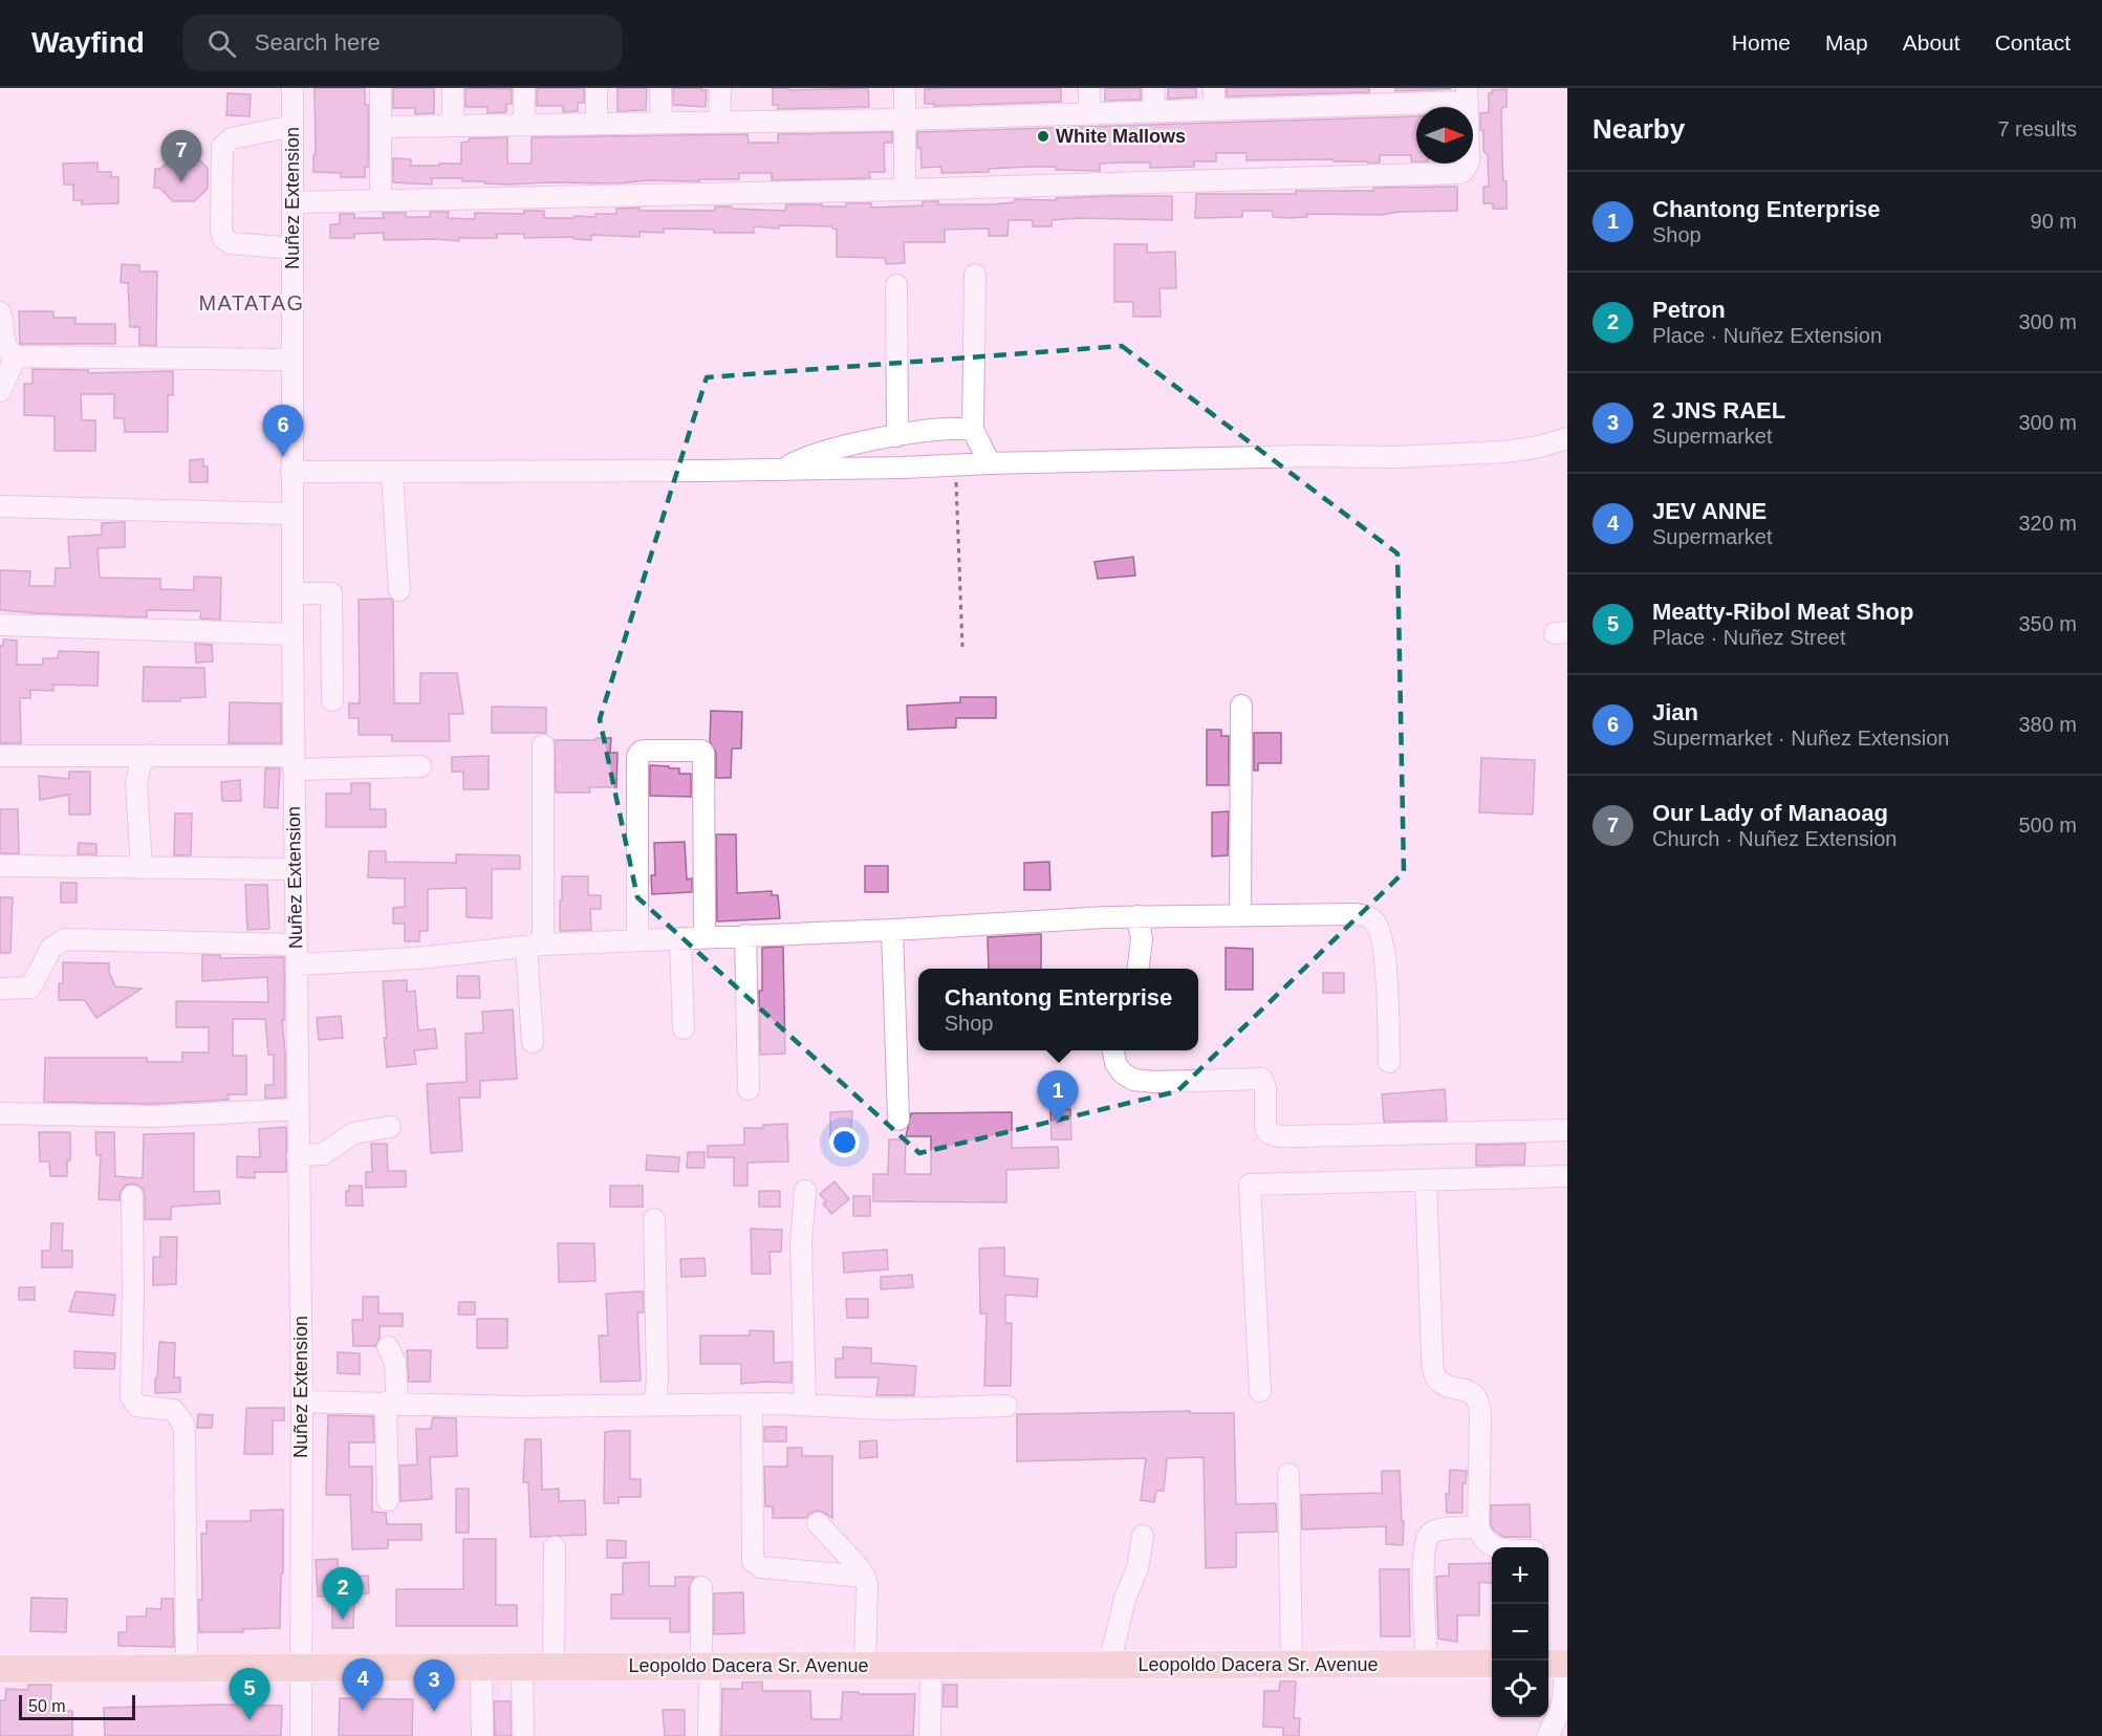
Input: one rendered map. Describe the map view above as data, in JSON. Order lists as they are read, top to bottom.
{
  "streets": {
    "main road": ["Leopoldo Dacera Sr. Avenue"],
    "street": ["Nuñez Extension"]
  },
  "crossings": [
    ["Nuñez Extension", "Leopoldo Dacera Sr. Avenue"]
  ],
  "districts": ["MATATAG"],
  "places": ["White Mallows"],
  "scale_bar": "50 m",
  "north": "right",
  "page": {
    "header": "Wayfind",
    "search": "Search here",
    "nav": [
      "Home",
      "Map",
      "About",
      "Contact"
    ],
    "heading": ["Nearby", "7 results"],
    "pins": [
      "7",
      "6",
      "1",
      "2",
      "4",
      "3",
      "5"
    ],
    "list": [
      {
        "mark": "1",
        "name": "Chantong Enterprise",
        "note": "Shop",
        "value": "90 m"
      },
      {
        "mark": "2",
        "name": "Petron",
        "note": "Place · Nuñez Extension",
        "value": "300 m"
      },
      {
        "mark": "3",
        "name": "2 JNS RAEL",
        "note": "Supermarket",
        "value": "300 m"
      },
      {
        "mark": "4",
        "name": "JEV ANNE",
        "note": "Supermarket",
        "value": "320 m"
      },
      {
        "mark": "5",
        "name": "Meatty-Ribol Meat Shop",
        "note": "Place · Nuñez Street",
        "value": "350 m"
      },
      {
        "mark": "6",
        "name": "Jian",
        "note": "Supermarket · Nuñez Extension",
        "value": "380 m"
      },
      {
        "mark": "7",
        "name": "Our Lady of Manaoag",
        "note": "Church · Nuñez Extension",
        "value": "500 m"
      }
    ],
    "popup": ["Chantong Enterprise", "Shop"],
    "map_buttons": ["+", "−"],
    "scale": "50 m"
  }
}
